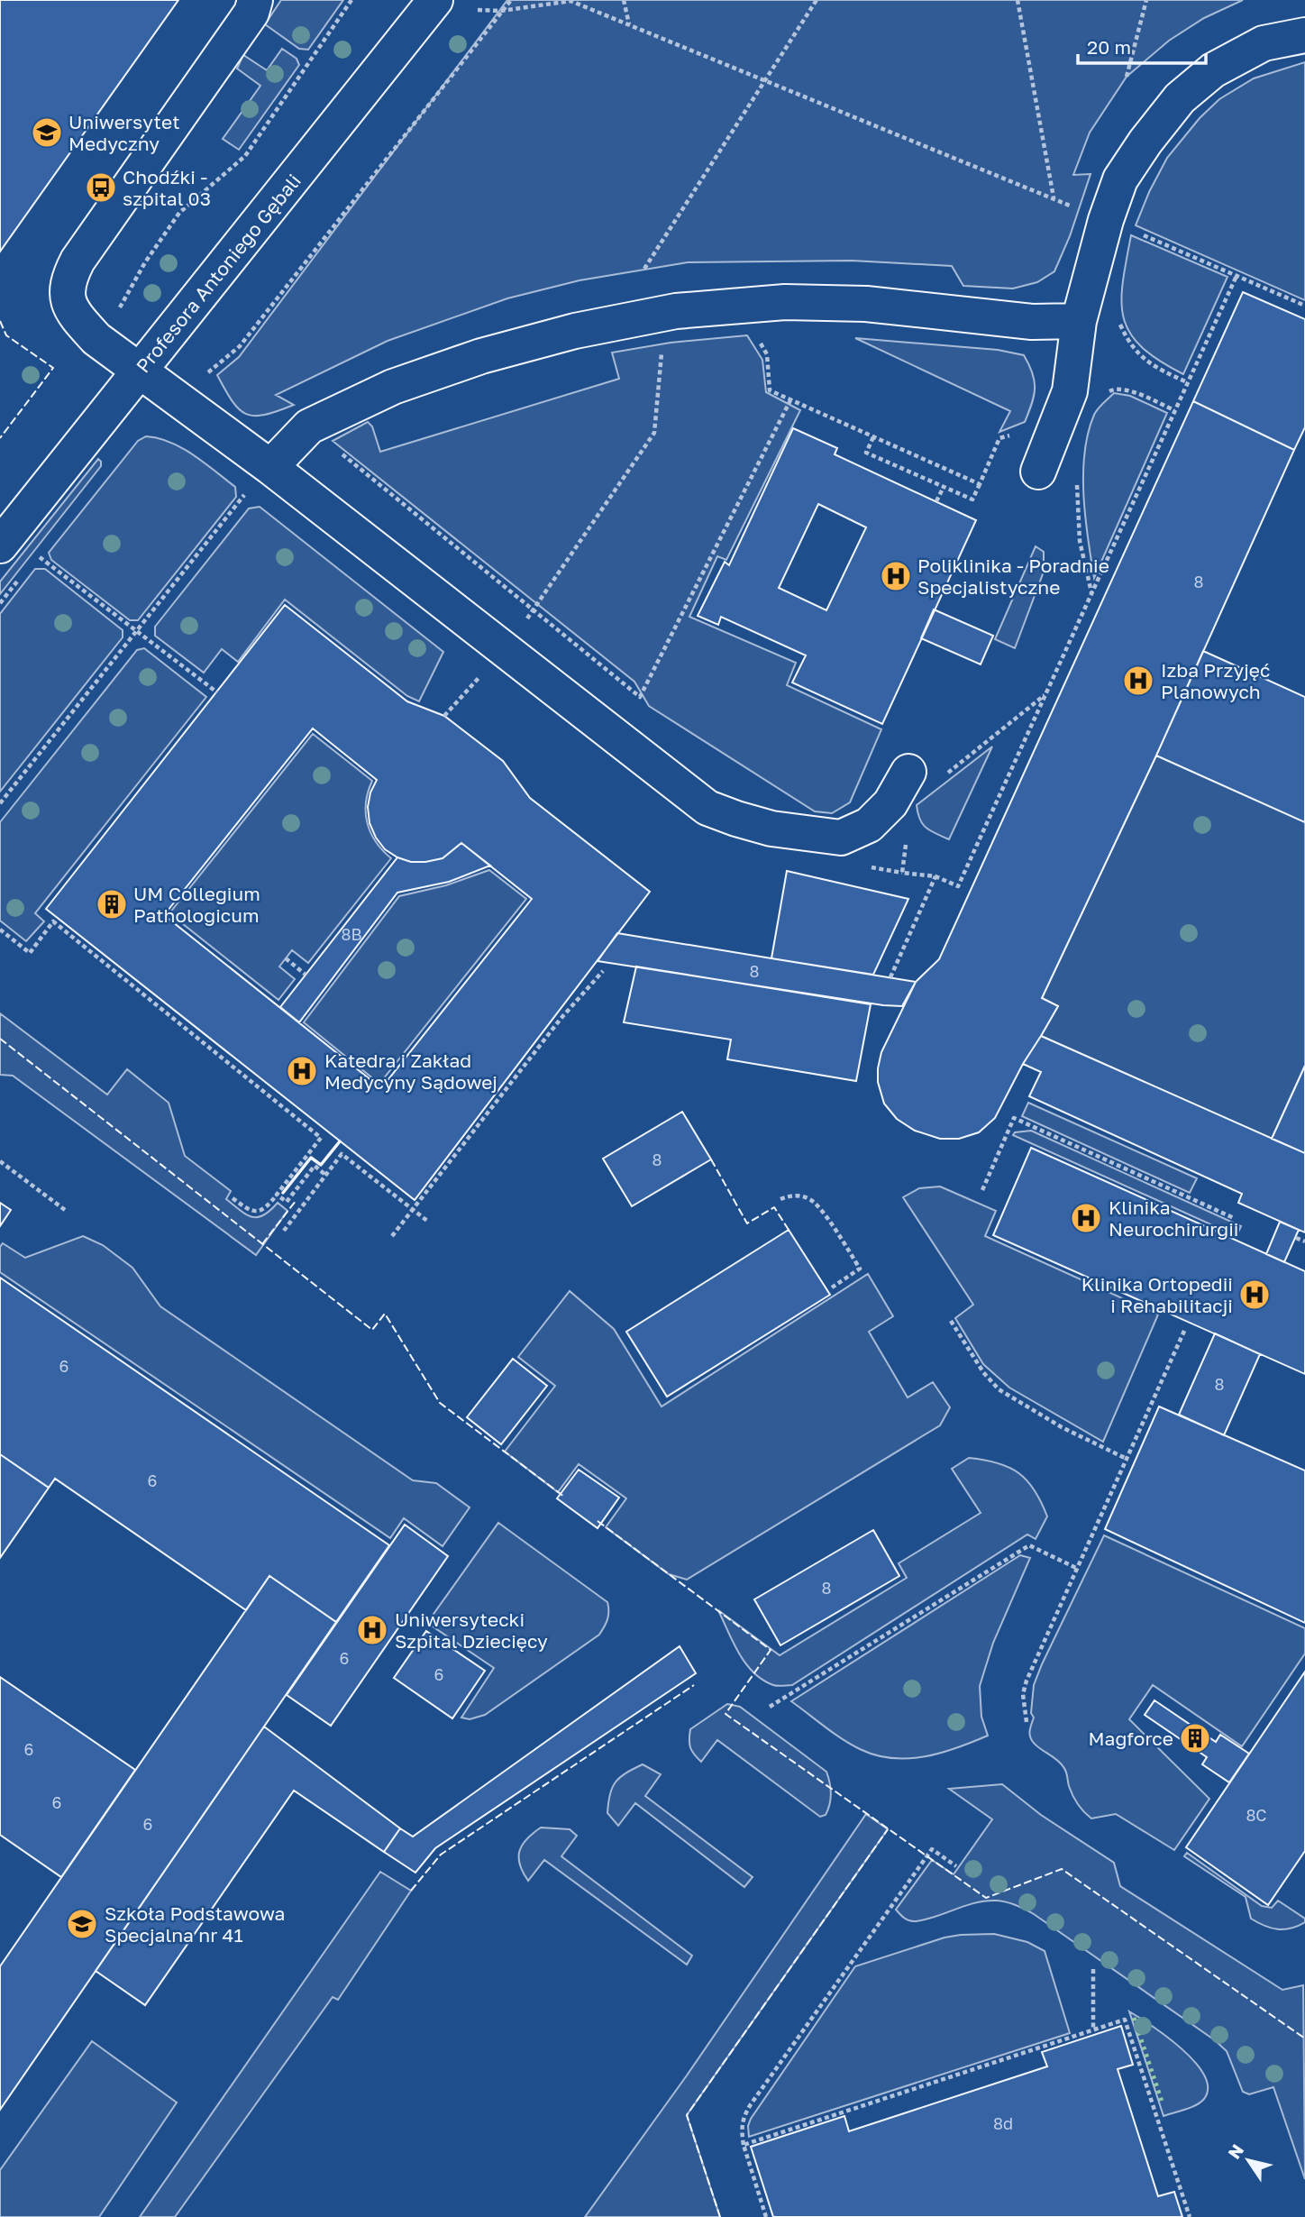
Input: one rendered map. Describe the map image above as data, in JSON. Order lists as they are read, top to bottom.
{
  "streets": {
    "street": ["Profesora Antoniego Gębali"]
  },
  "places": {
    "school or university": ["Uniwersytet Medyczny", "Szkoła Podstawowa Specjalna nr 41"],
    "bus stop": ["Chodźki - szpital 03"],
    "hospital": [
      "Poliklinika - Poradnie Specjalistyczne",
      "Izba Przyjęć Planowych",
      "Katedra i Zakład Medycyny Sądowej",
      "Klinika Neurochirurgii",
      "Klinika Ortopedii i Rehabilitacji",
      "Uniwersytecki Szpital Dziecięcy"
    ],
    "building": ["UM Collegium Pathologicum", "Magforce"]
  },
  "house_numbers": [
    "8",
    "8B",
    "8",
    "8",
    "6",
    "8",
    "6",
    "8",
    "6",
    "6",
    "6",
    "6",
    "8C",
    "6",
    "8d"
  ],
  "scale_bar": "20 m",
  "north": "top left"
}
